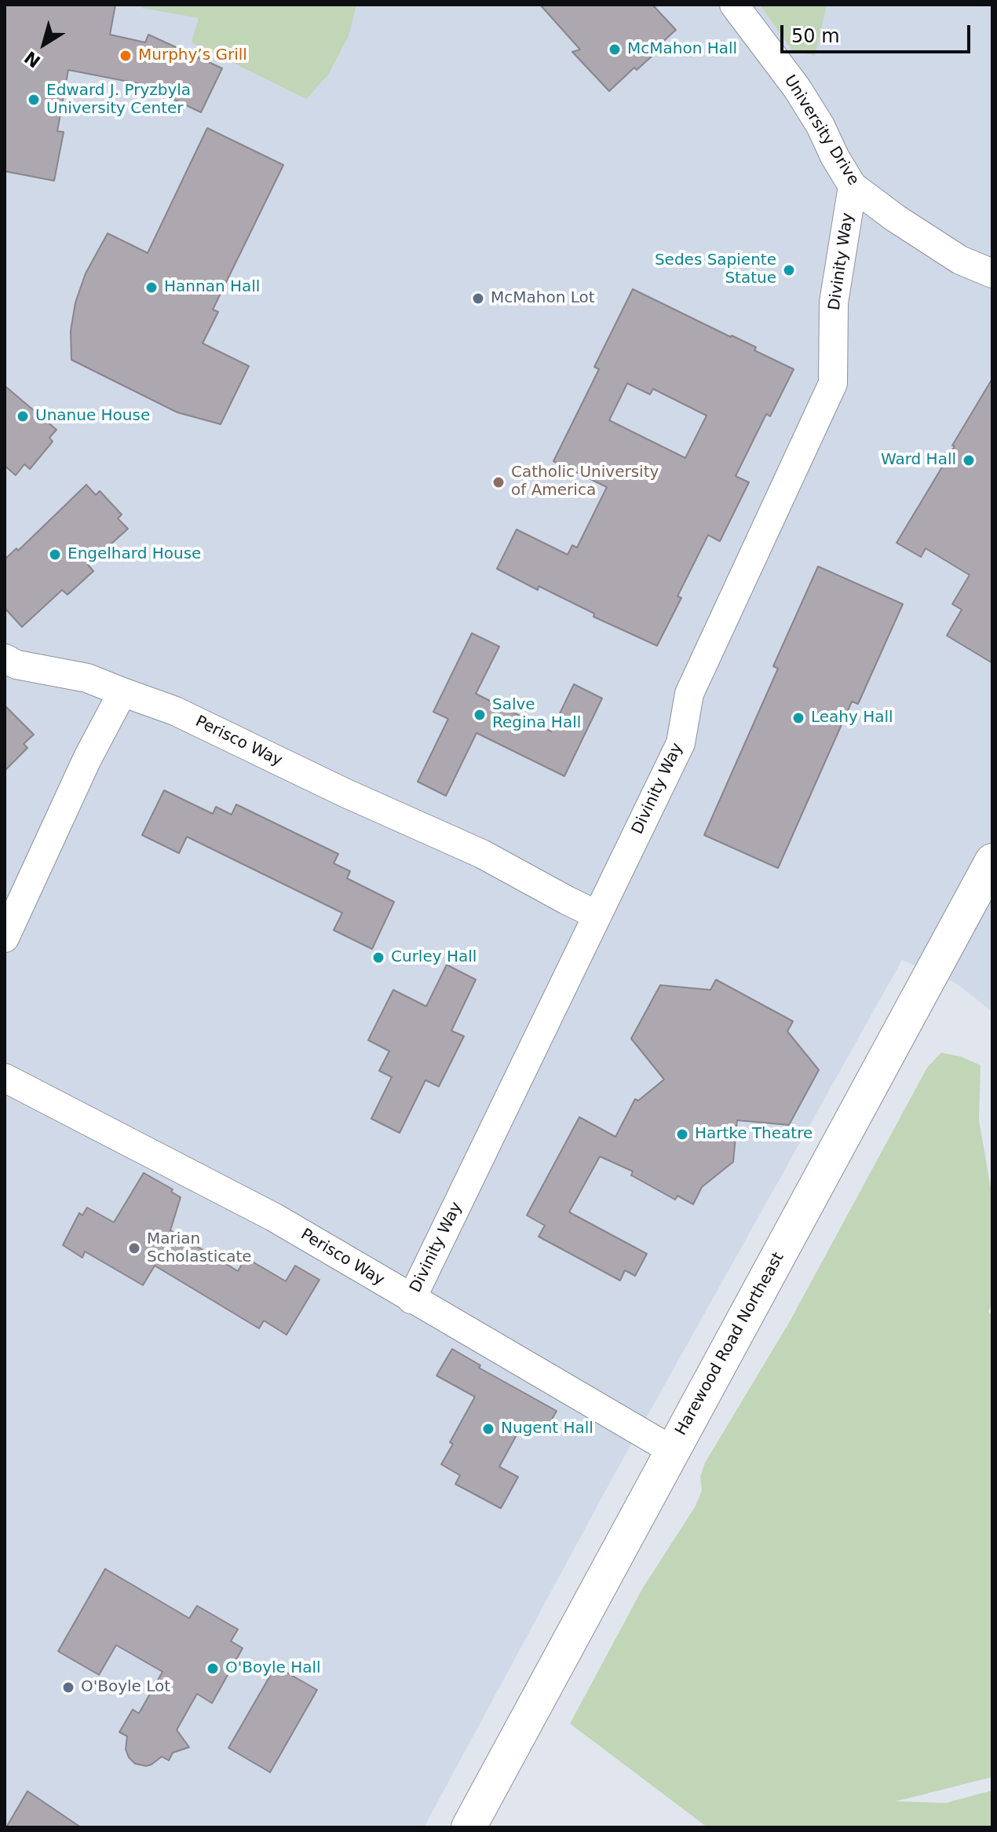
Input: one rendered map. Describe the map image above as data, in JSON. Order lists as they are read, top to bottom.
{
  "streets": {
    "street": [
      "University Drive",
      "Divinity Way",
      "Perisco Way",
      "Harewood Road Northeast"
    ]
  },
  "crossings": [
    ["University Drive", "Divinity Way"],
    ["Divinity Way", "Perisco Way"],
    ["Perisco Way", "Harewood Road Northeast"]
  ],
  "places": [
    "McMahon Hall",
    "Murphy’s Grill",
    "Edward J. Pryzbyla University Center",
    "Sedes Sapiente Statue",
    "Hannan Hall",
    "McMahon Lot",
    "Unanue House",
    "Ward Hall",
    "Catholic University of America",
    "Engelhard House",
    "Salve Regina Hall",
    "Leahy Hall",
    "Curley Hall",
    "Hartke Theatre",
    "Marian Scholasticate",
    "Nugent Hall",
    "O'Boyle Hall",
    "O'Boyle Lot"
  ],
  "scale_bar": "50 m",
  "north": "bottom left"
}
